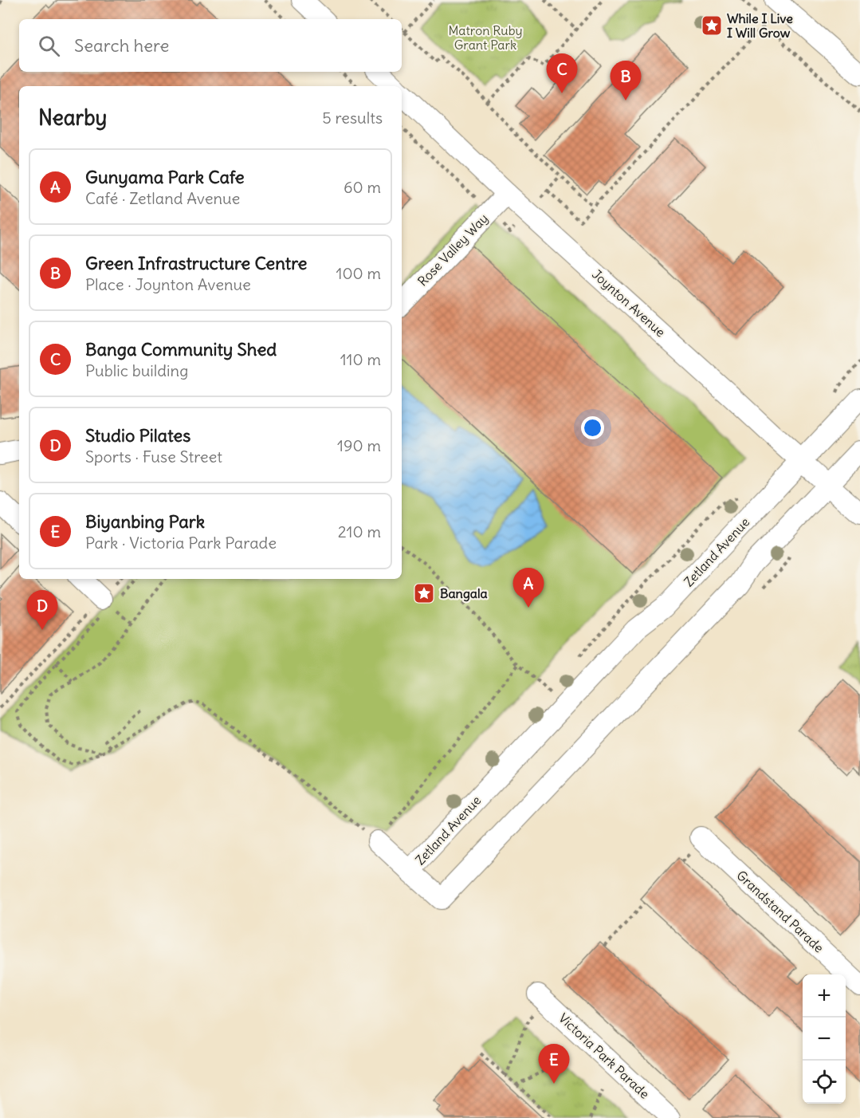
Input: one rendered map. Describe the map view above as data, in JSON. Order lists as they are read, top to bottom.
{
  "streets": {
    "street": [
      "Rose Valley Way",
      "Joynton Avenue",
      "Zetland Avenue",
      "Grandstand Parade",
      "Victoria Park Parade"
    ]
  },
  "crossings": [
    ["Rose Valley Way", "Joynton Avenue"],
    ["Joynton Avenue", "Zetland Avenue"]
  ],
  "parks": ["Matron Ruby Grant Park"],
  "places": {
    "place": ["While I Live I Will Grow", "Bangala"]
  },
  "page": {
    "search": "Search here",
    "pins": [
      "C",
      "B",
      "A",
      "D",
      "E"
    ],
    "heading": ["Nearby", "5 results"],
    "list": [
      {
        "mark": "A",
        "name": "Gunyama Park Cafe",
        "note": "Café · Zetland Avenue",
        "value": "60 m"
      },
      {
        "mark": "B",
        "name": "Green Infrastructure Centre",
        "note": "Place · Joynton Avenue",
        "value": "100 m"
      },
      {
        "mark": "C",
        "name": "Banga Community Shed",
        "note": "Public building",
        "value": "110 m"
      },
      {
        "mark": "D",
        "name": "Studio Pilates",
        "note": "Sports · Fuse Street",
        "value": "190 m"
      },
      {
        "mark": "E",
        "name": "Biyanbing Park",
        "note": "Park · Victoria Park Parade",
        "value": "210 m"
      }
    ],
    "map_buttons": ["+", "−"]
  }
}
